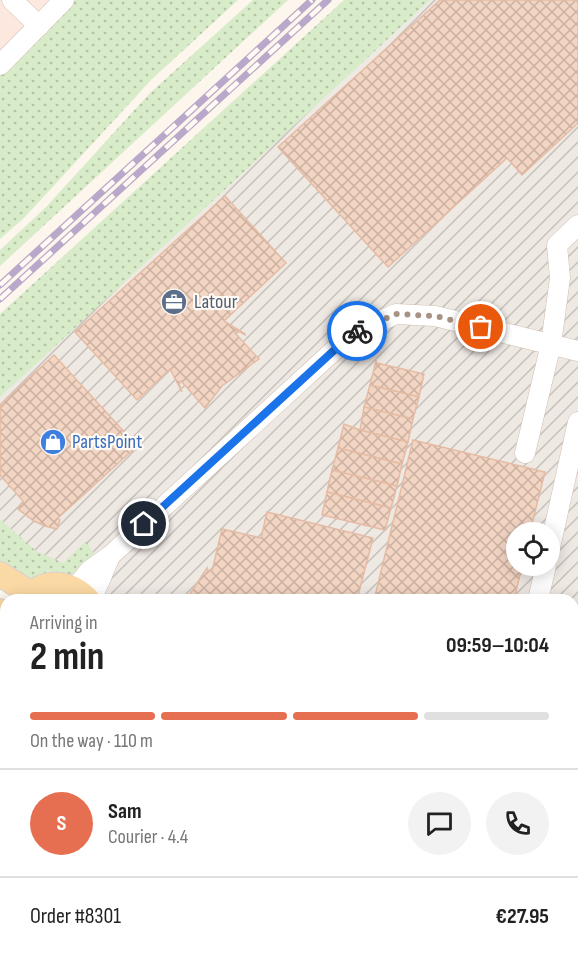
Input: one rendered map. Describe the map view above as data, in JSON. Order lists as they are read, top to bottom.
{
  "places": {
    "office": ["Latour"],
    "shop": ["PartsPoint"]
  },
  "page": {
    "heading": ["2 min", "Arriving in", "09:59–10:04"],
    "panel": [
      "Sam",
      "Courier · 4.4",
      "Order #8301",
      "€27.95"
    ],
    "bar": "On the way · 110 m",
    "round": "S"
  }
}
